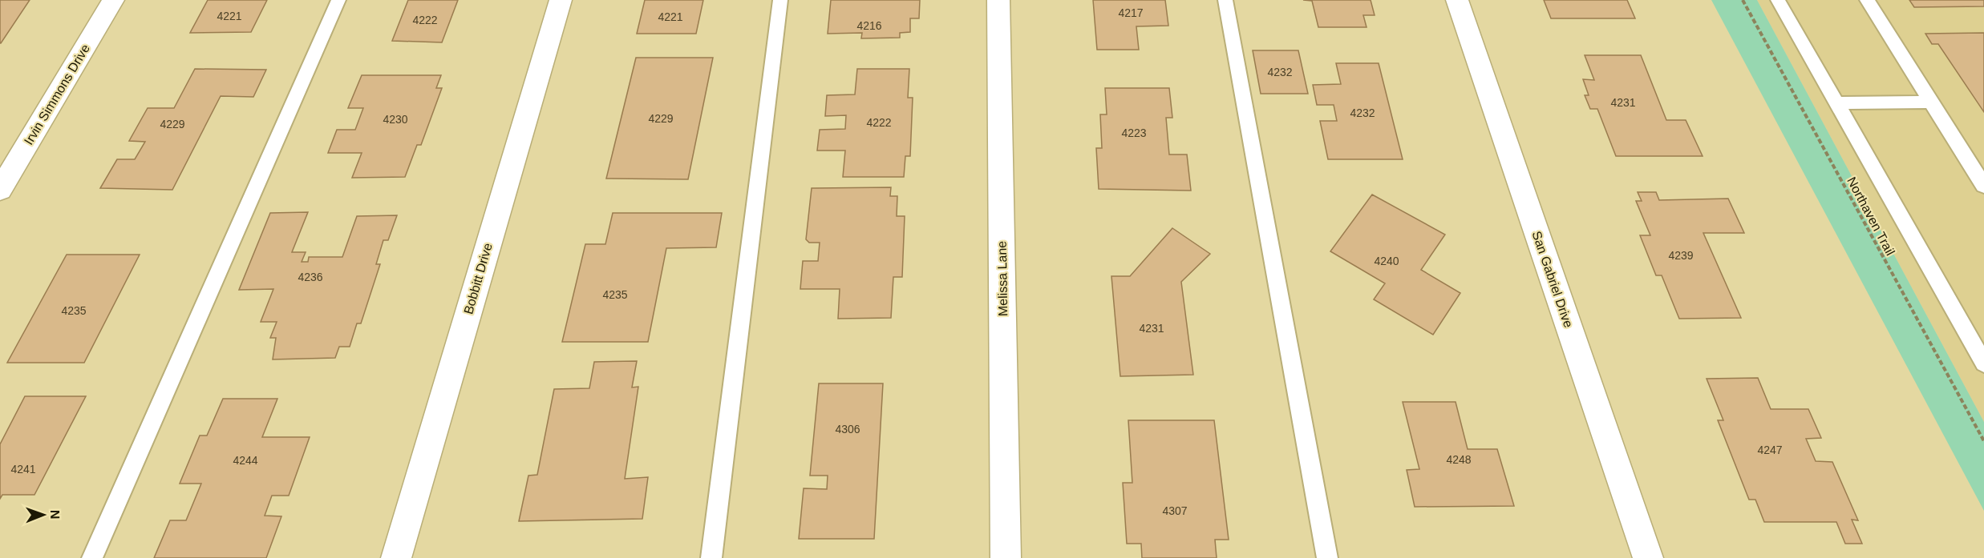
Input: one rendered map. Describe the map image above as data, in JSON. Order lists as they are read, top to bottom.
{
  "streets": {
    "street": [
      "Irvin Simmons Drive",
      "Bobbitt Drive",
      "Melissa Lane",
      "San Gabriel Drive"
    ],
    "path": ["Northaven Trail"]
  },
  "house_numbers": [
    "4217",
    "4221",
    "4221",
    "4222",
    "4216",
    "4232",
    "4231",
    "4232",
    "4229",
    "4230",
    "4222",
    "4229",
    "4223",
    "4239",
    "4240",
    "4236",
    "4235",
    "4235",
    "4231",
    "4306",
    "4247",
    "4248",
    "4244",
    "4241",
    "4307"
  ],
  "north": "right"
}
